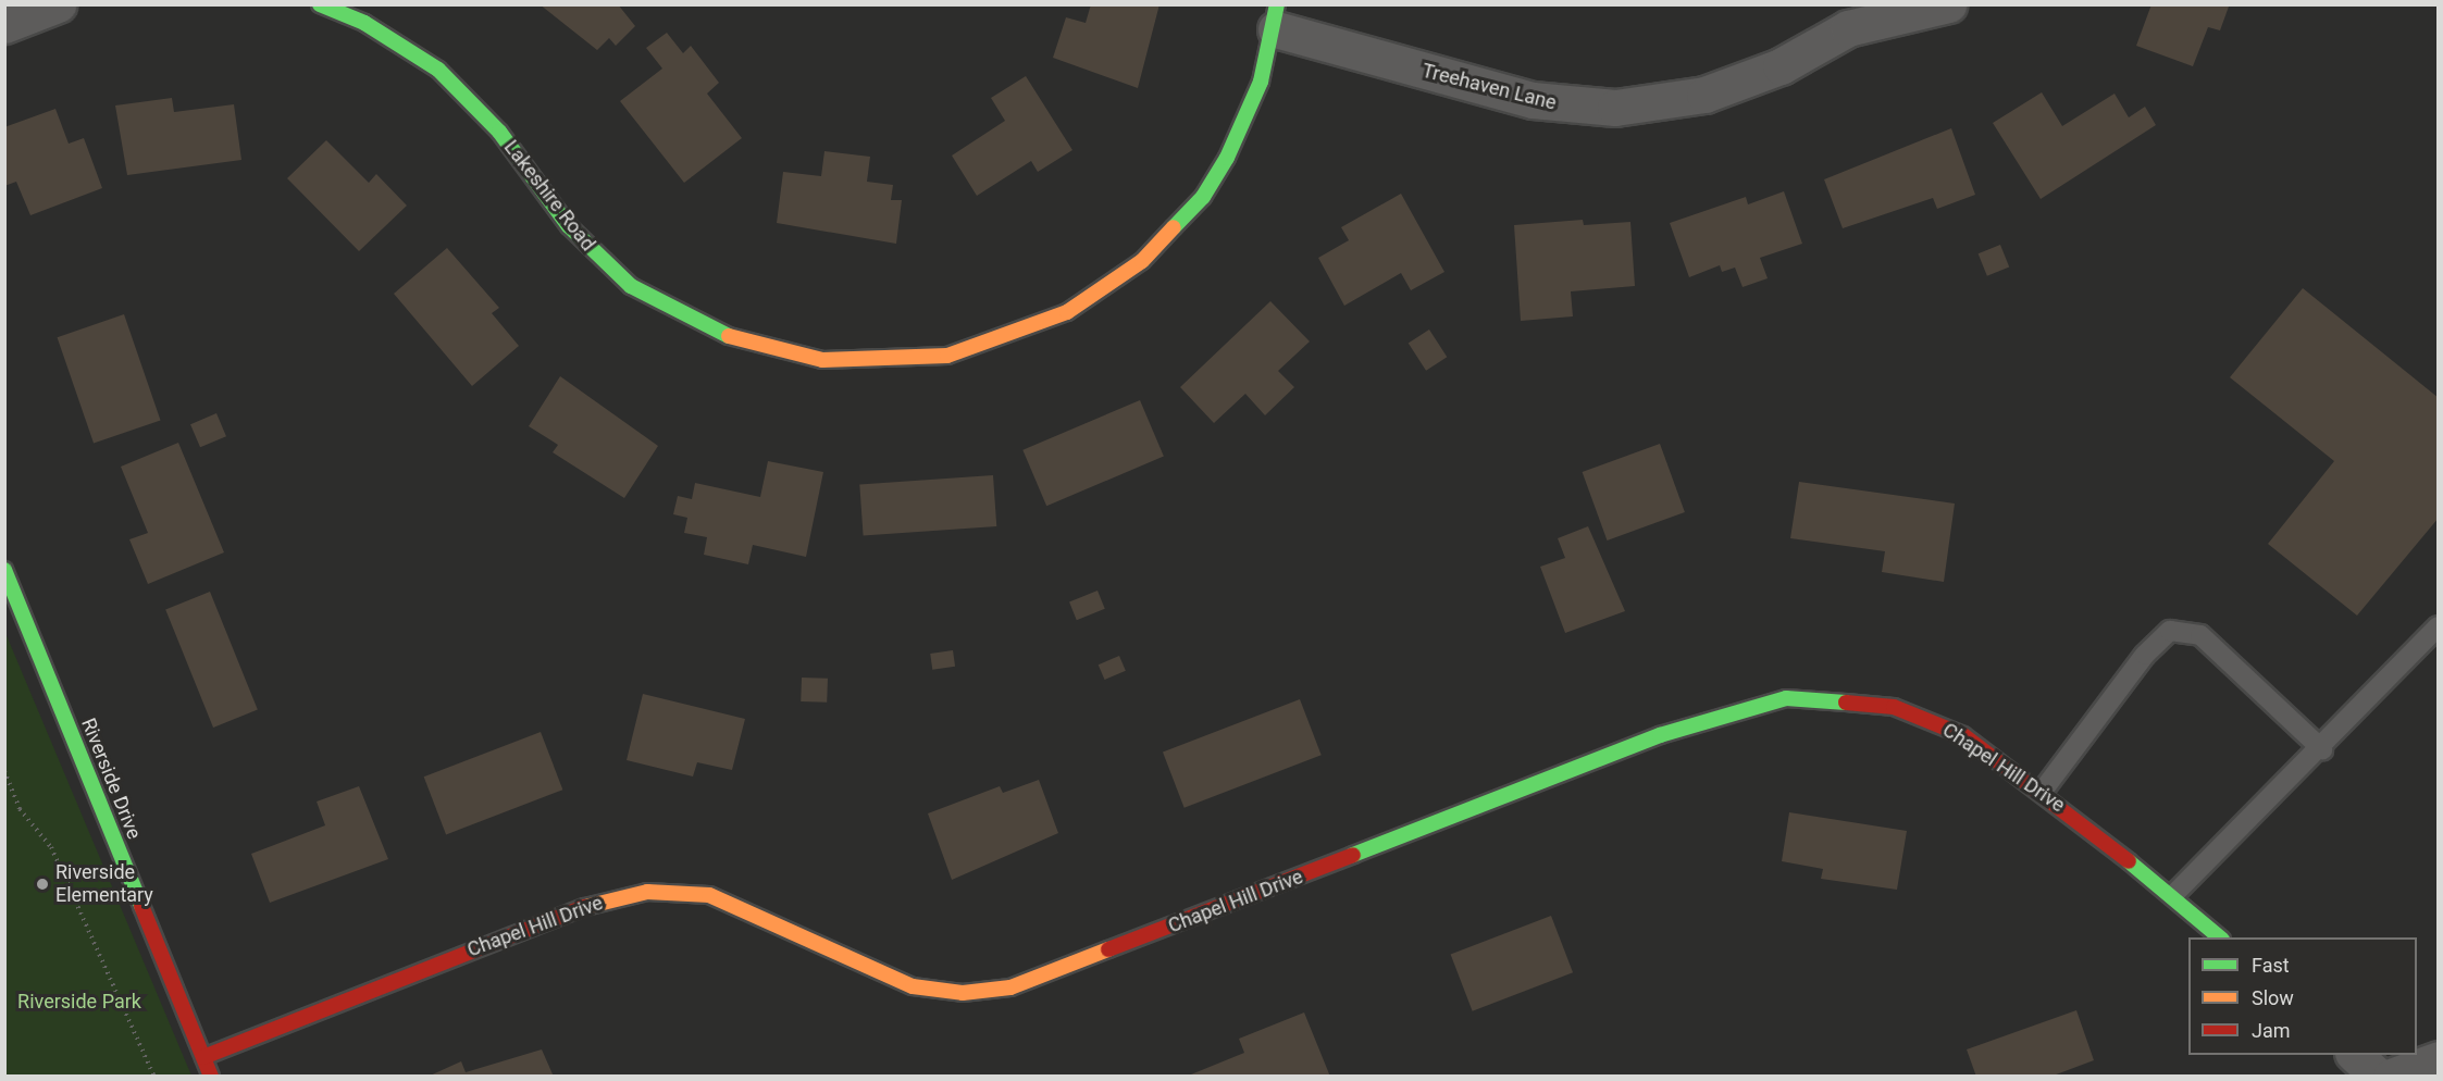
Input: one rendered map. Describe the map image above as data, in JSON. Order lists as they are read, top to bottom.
{
  "streets": {
    "street": [
      "Treehaven Lane",
      "Lakeshire Road",
      "Chapel Hill Drive",
      "Riverside Drive"
    ]
  },
  "crossings": [
    ["Treehaven Lane", "Lakeshire Road"],
    ["Chapel Hill Drive", "Riverside Drive"]
  ],
  "parks": ["Riverside Park"],
  "places": ["Riverside Elementary"],
  "legend": ["Fast", "Slow", "Jam"]
}
